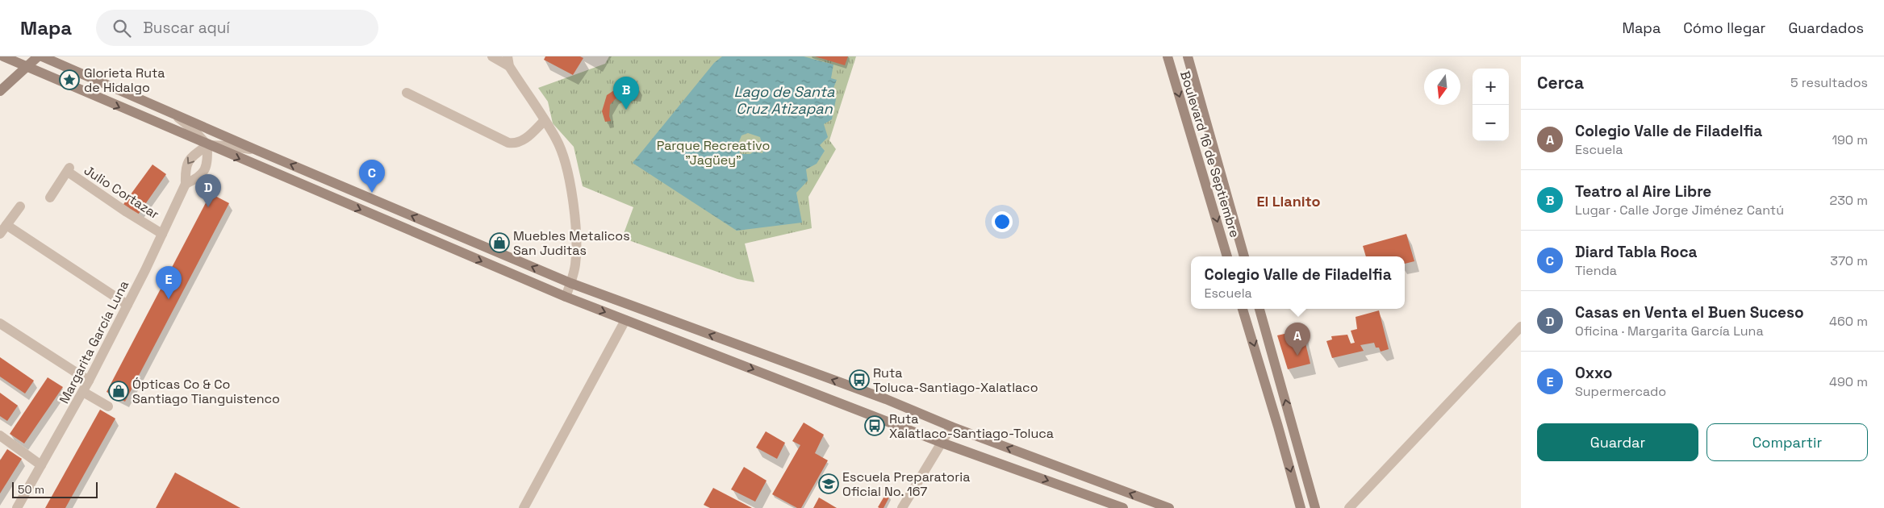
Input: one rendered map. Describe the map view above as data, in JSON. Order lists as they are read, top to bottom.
{
  "streets": {
    "main road": ["Boulevard 16 de Septiembre"],
    "street": ["Julio Cortazar", "Margarita García Luna"]
  },
  "crossings": [
    ["Julio Cortazar", "Margarita García Luna"]
  ],
  "districts": ["El Llanito"],
  "water": ["Lago de Santa Cruz Atizapan"],
  "parks": ["Parque Recreativo \"Jagüey\""],
  "places": {
    "place": ["Glorieta Ruta de Hidalgo"],
    "shop": ["Muebles Metalicos San Juditas", "Ópticas Co & Co Santiago Tianguistenco"],
    "bus stop": ["Ruta Toluca-Santiago-Xalatlaco", "Ruta Xalatlaco-Santiago-Toluca"],
    "school or university": ["Escuela Preparatoria Oficial No. 167"]
  },
  "scale_bar": "50 m",
  "north": "bottom",
  "page": {
    "header": "Mapa",
    "search": "Buscar aquí",
    "nav": ["Mapa", "Cómo llegar", "Guardados"],
    "heading": ["Cerca", "5 resultados"],
    "map_buttons": ["+", "−"],
    "pins": [
      "B",
      "C",
      "D",
      "E",
      "A"
    ],
    "list": [
      {
        "mark": "A",
        "name": "Colegio Valle de Filadelfia",
        "note": "Escuela",
        "value": "190 m"
      },
      {
        "mark": "B",
        "name": "Teatro al Aire Libre",
        "note": "Lugar · Calle Jorge Jiménez Cantú",
        "value": "230 m"
      },
      {
        "mark": "C",
        "name": "Diard Tabla Roca",
        "note": "Tienda",
        "value": "370 m"
      },
      {
        "mark": "D",
        "name": "Casas en Venta el Buen Suceso",
        "note": "Oficina · Margarita García Luna",
        "value": "460 m"
      },
      {
        "mark": "E",
        "name": "Oxxo",
        "note": "Supermercado",
        "value": "490 m"
      }
    ],
    "popup": ["Colegio Valle de Filadelfia", "Escuela"],
    "buttons": ["Guardar", "Compartir"],
    "scale": "50 m"
  }
}
